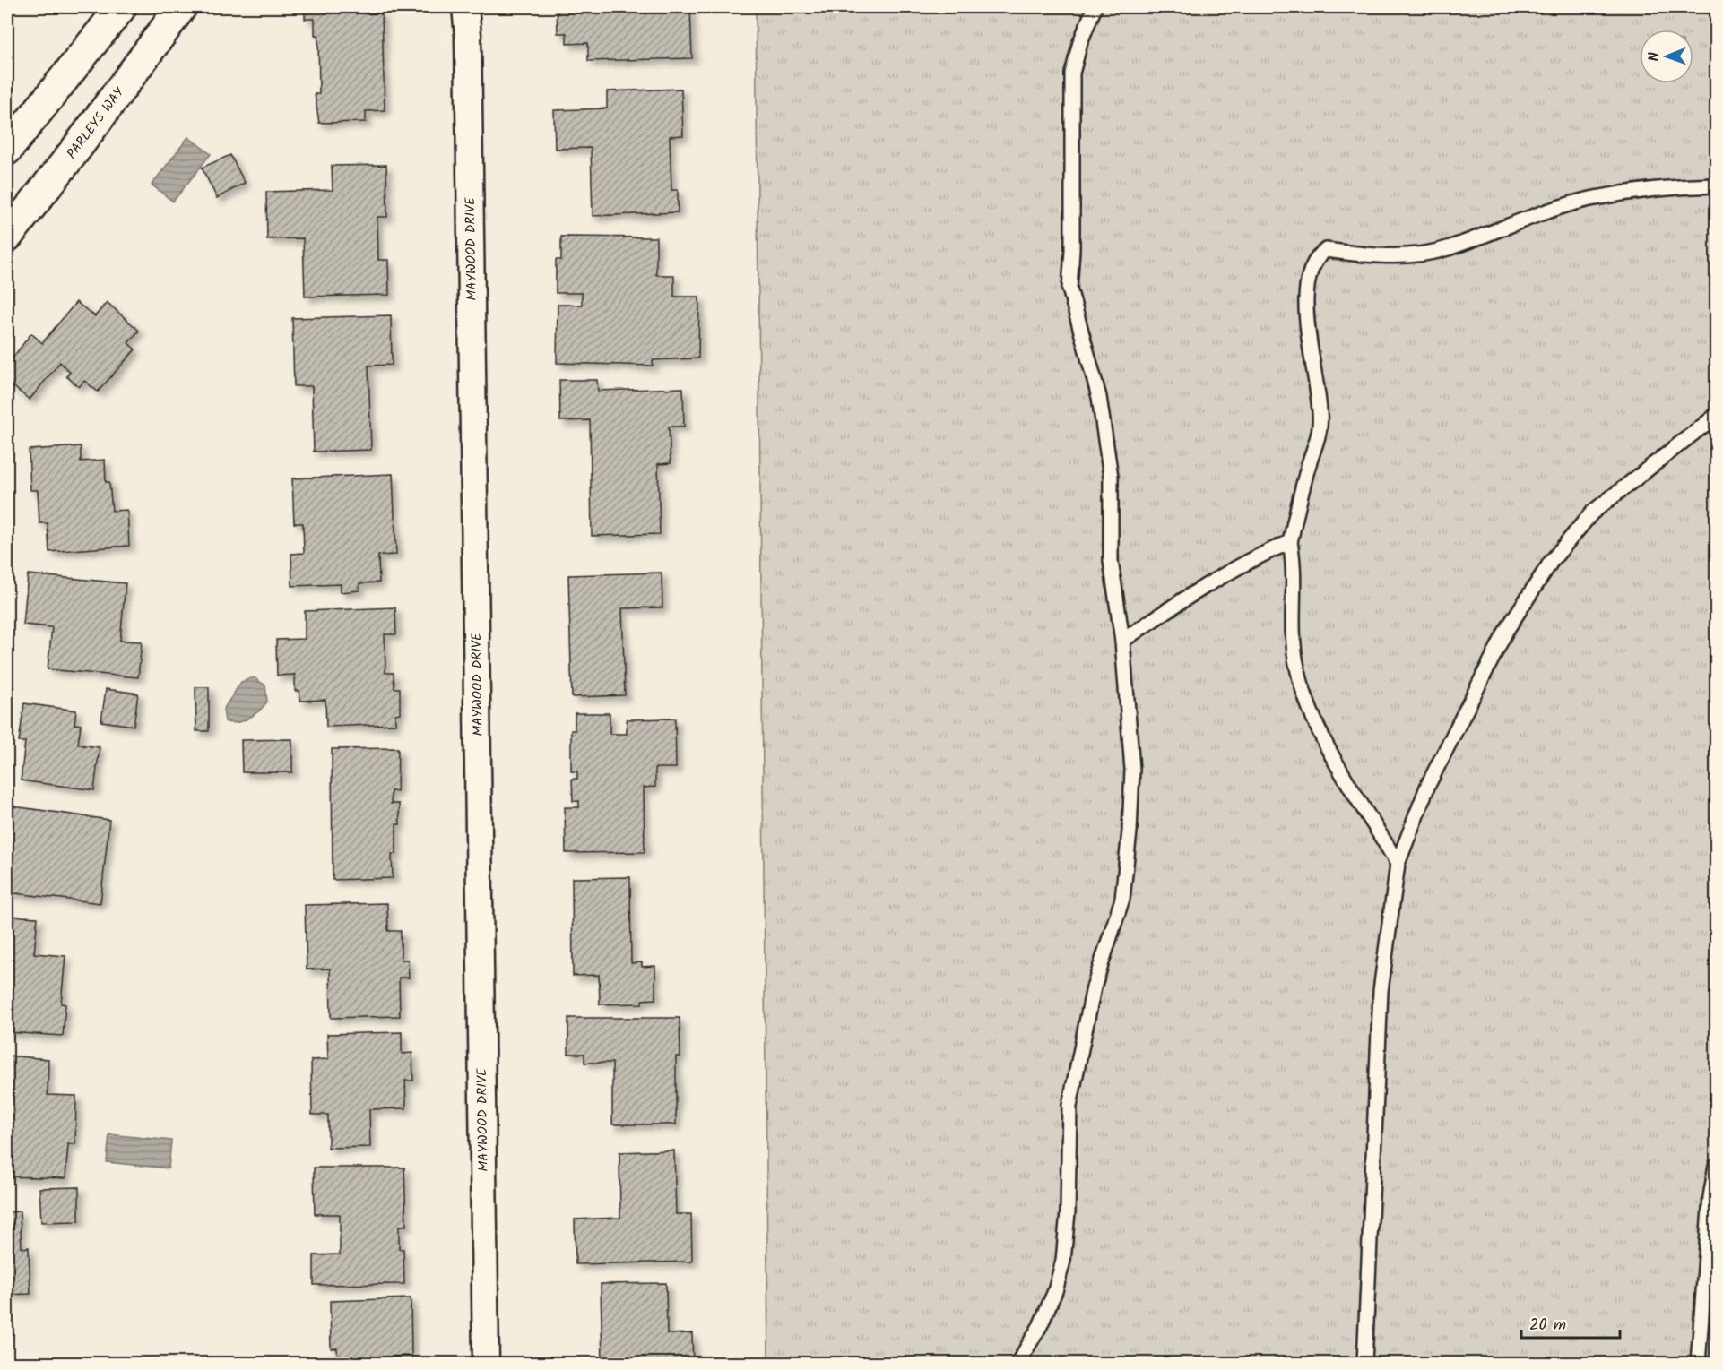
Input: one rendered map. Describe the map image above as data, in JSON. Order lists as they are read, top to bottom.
{
  "streets": {
    "main road": ["PARLEYS WAY"],
    "street": ["MAYWOOD DRIVE"]
  },
  "scale_bar": "20 m",
  "north": "left"
}
